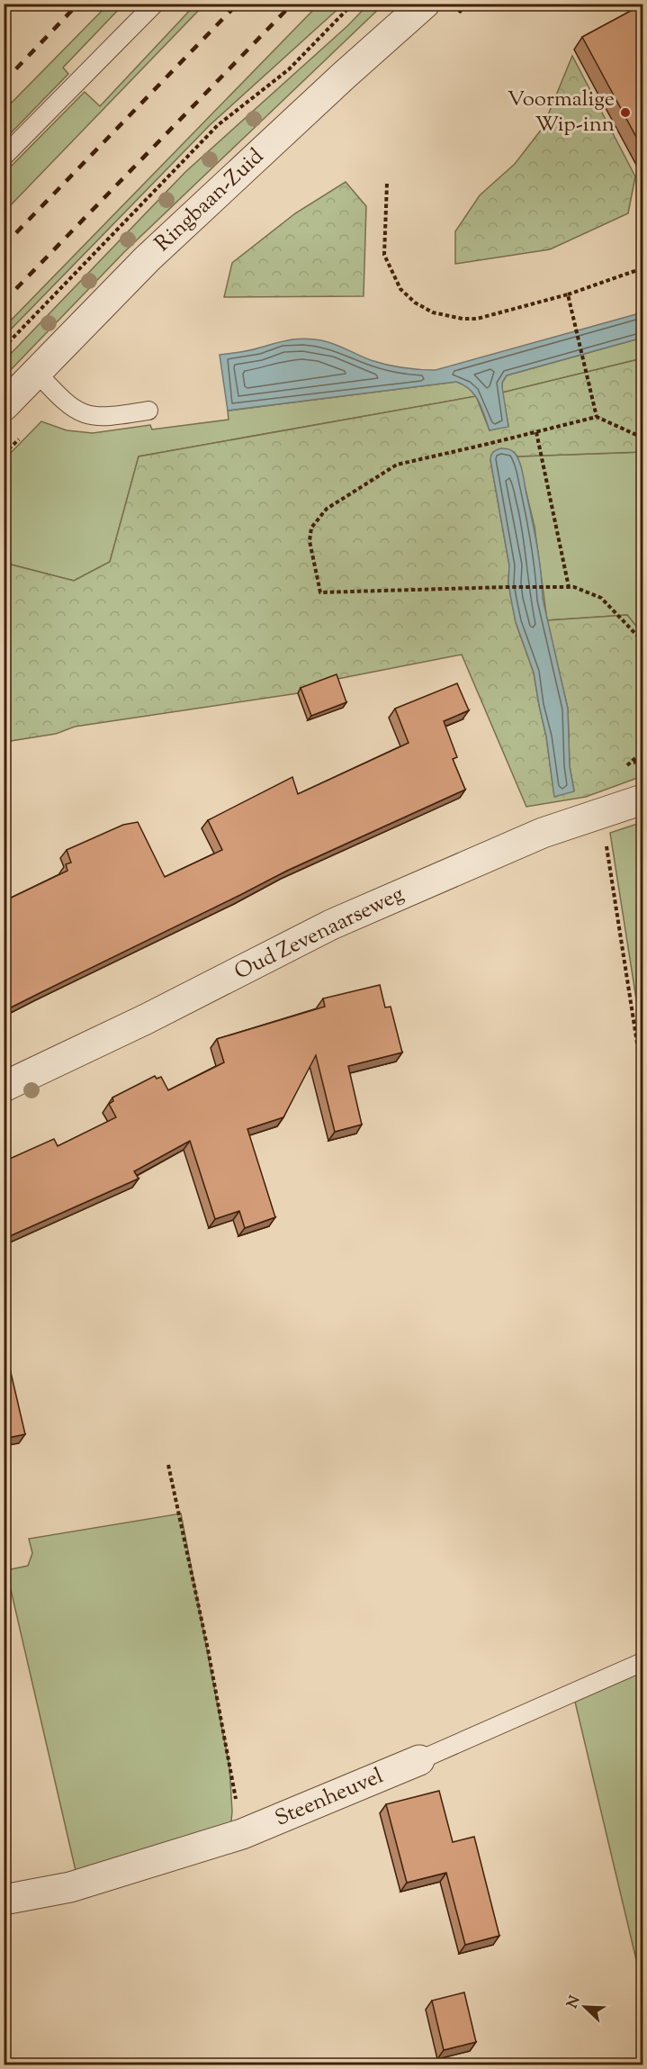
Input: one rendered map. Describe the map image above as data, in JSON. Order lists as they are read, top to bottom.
{
  "streets": {
    "street": ["Ringbaan-Zuid", "Oud Zevenaarseweg", "Steenheuvel"]
  },
  "places": ["Voormalige Wip-inn"],
  "north": "top left"
}
